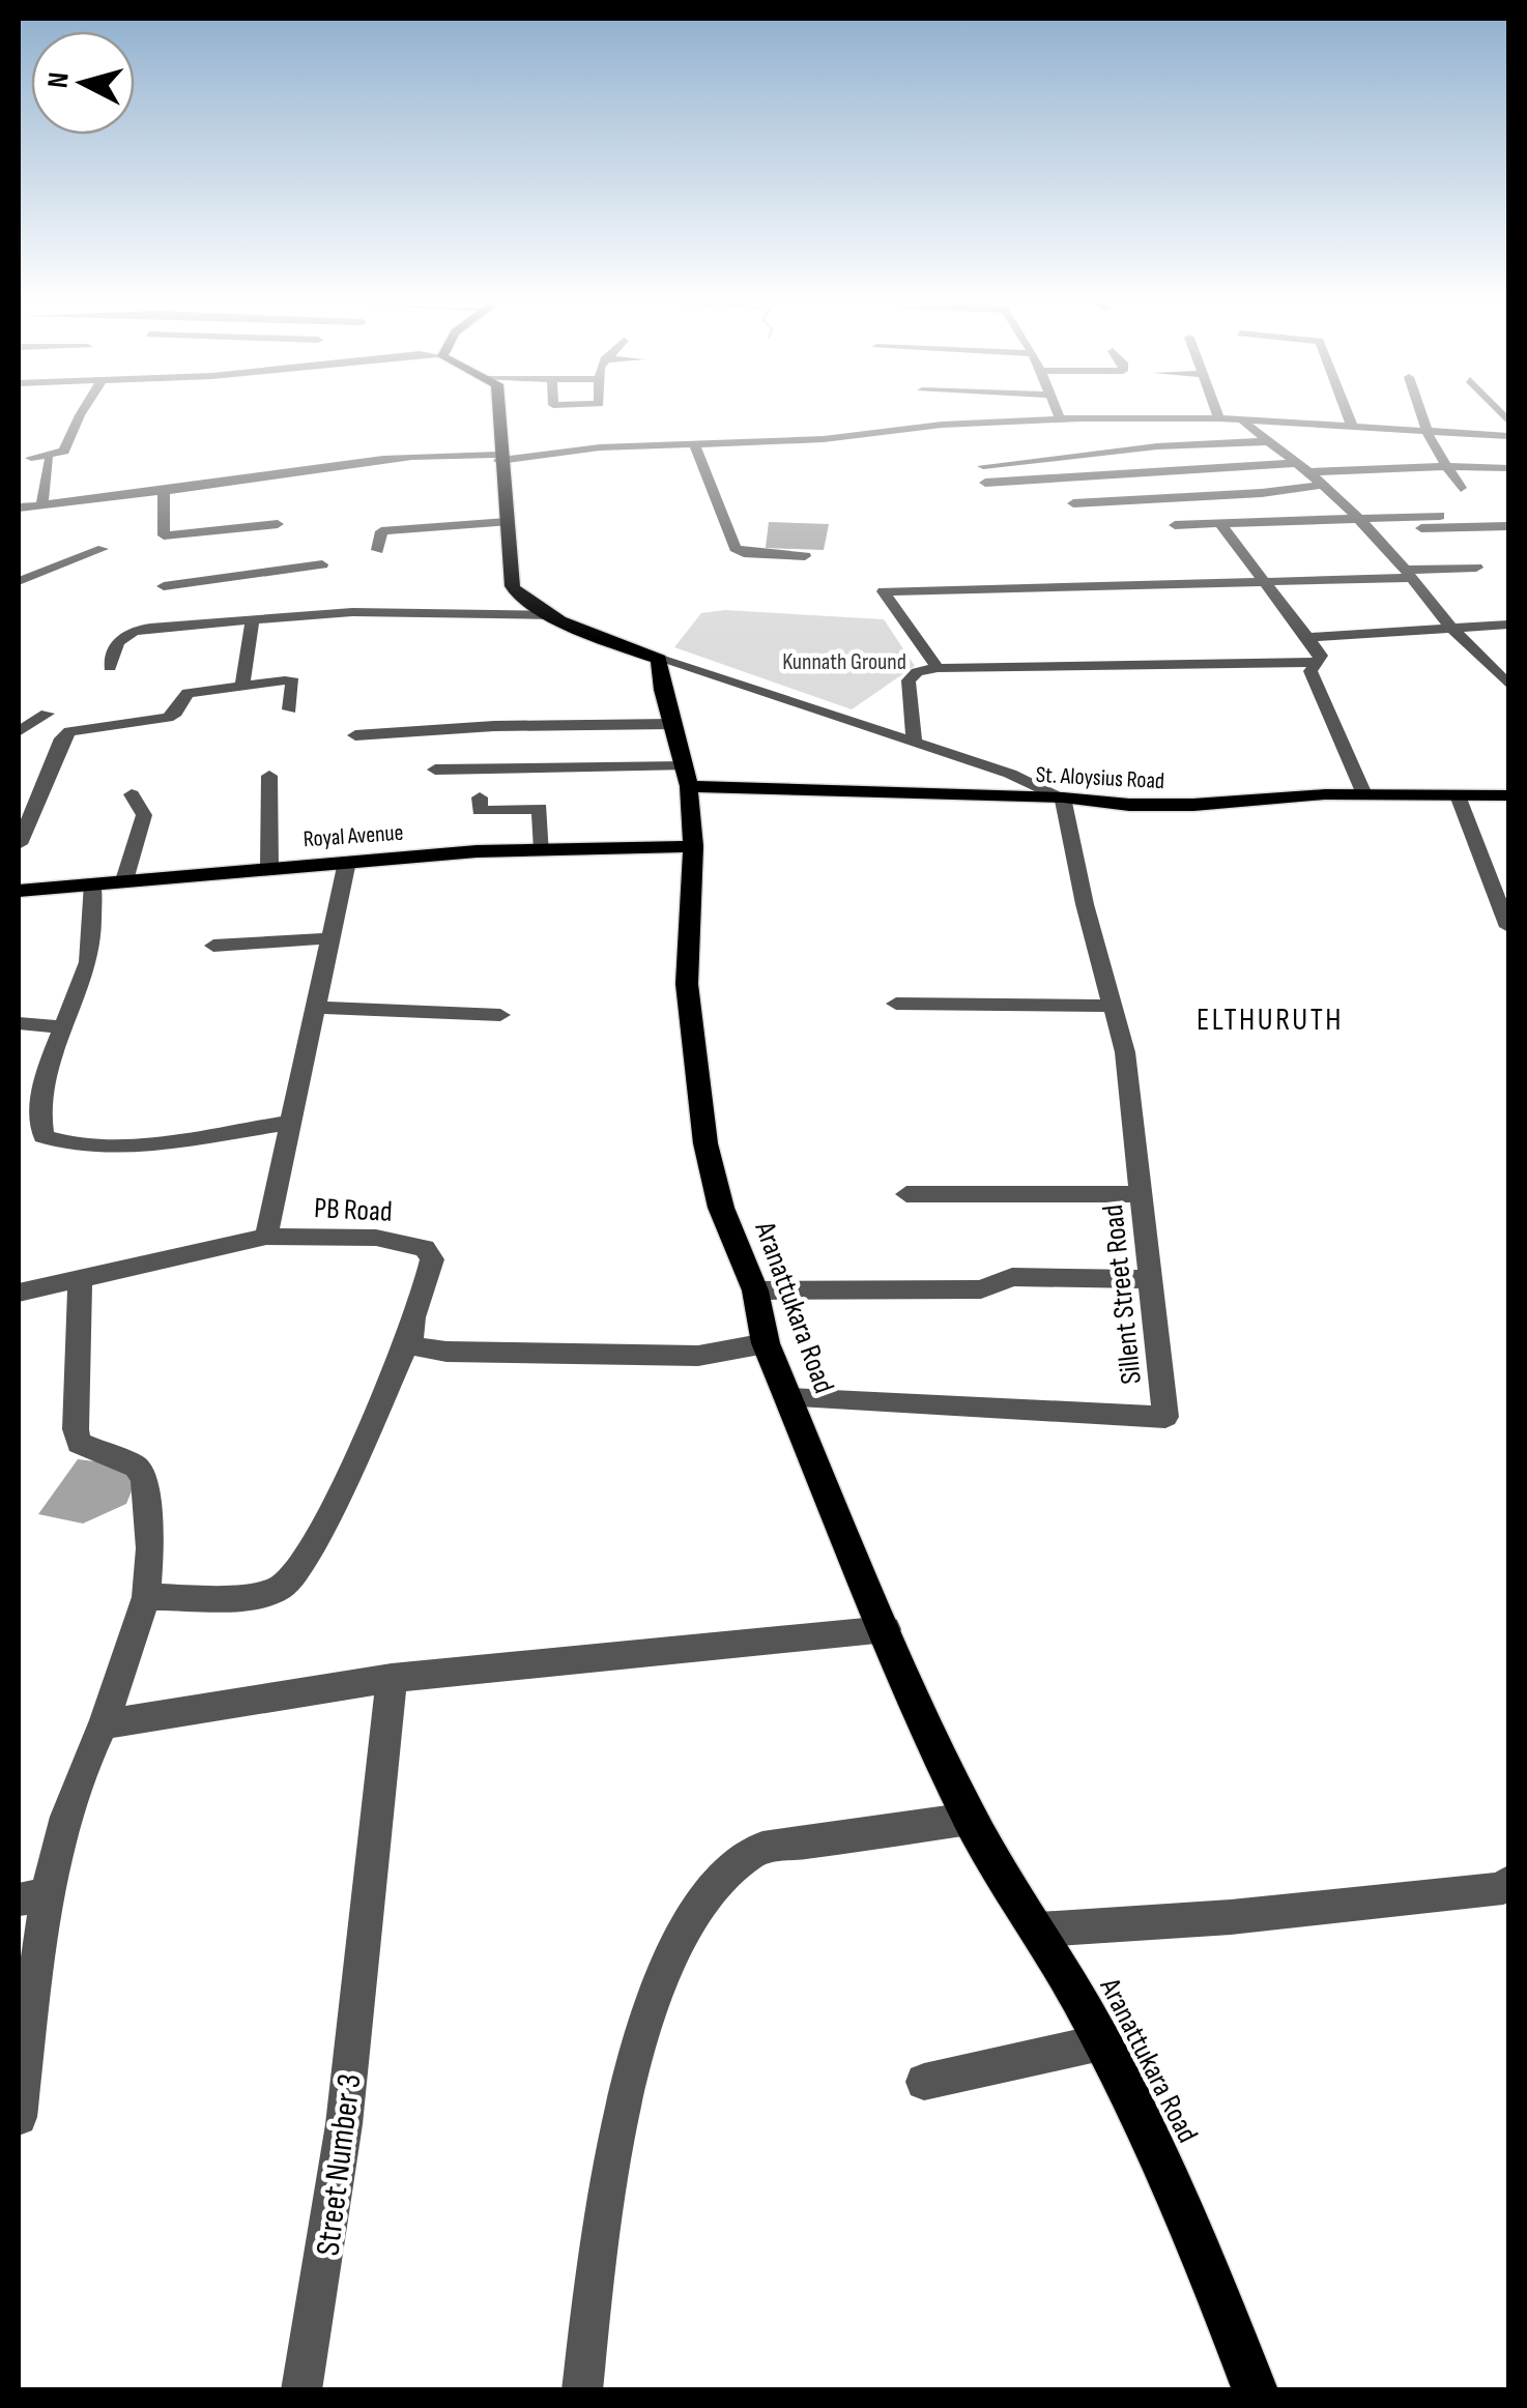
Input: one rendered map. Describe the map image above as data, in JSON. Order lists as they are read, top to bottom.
{
  "streets": {
    "main road": ["St. Aloysius Road", "Royal Avenue", "Aranattukara Road"],
    "street": ["PB Road", "Sillent Street Road", "Street Number 3"]
  },
  "crossings": [
    ["St. Aloysius Road", "Sillent Street Road"],
    ["St. Aloysius Road", "Aranattukara Road"],
    ["Royal Avenue", "PB Road"],
    ["Royal Avenue", "Aranattukara Road"],
    ["Sillent Street Road", "Aranattukara Road"]
  ],
  "districts": ["ELTHURUTH"],
  "parks": ["Kunnath Ground"],
  "north": "left"
}
